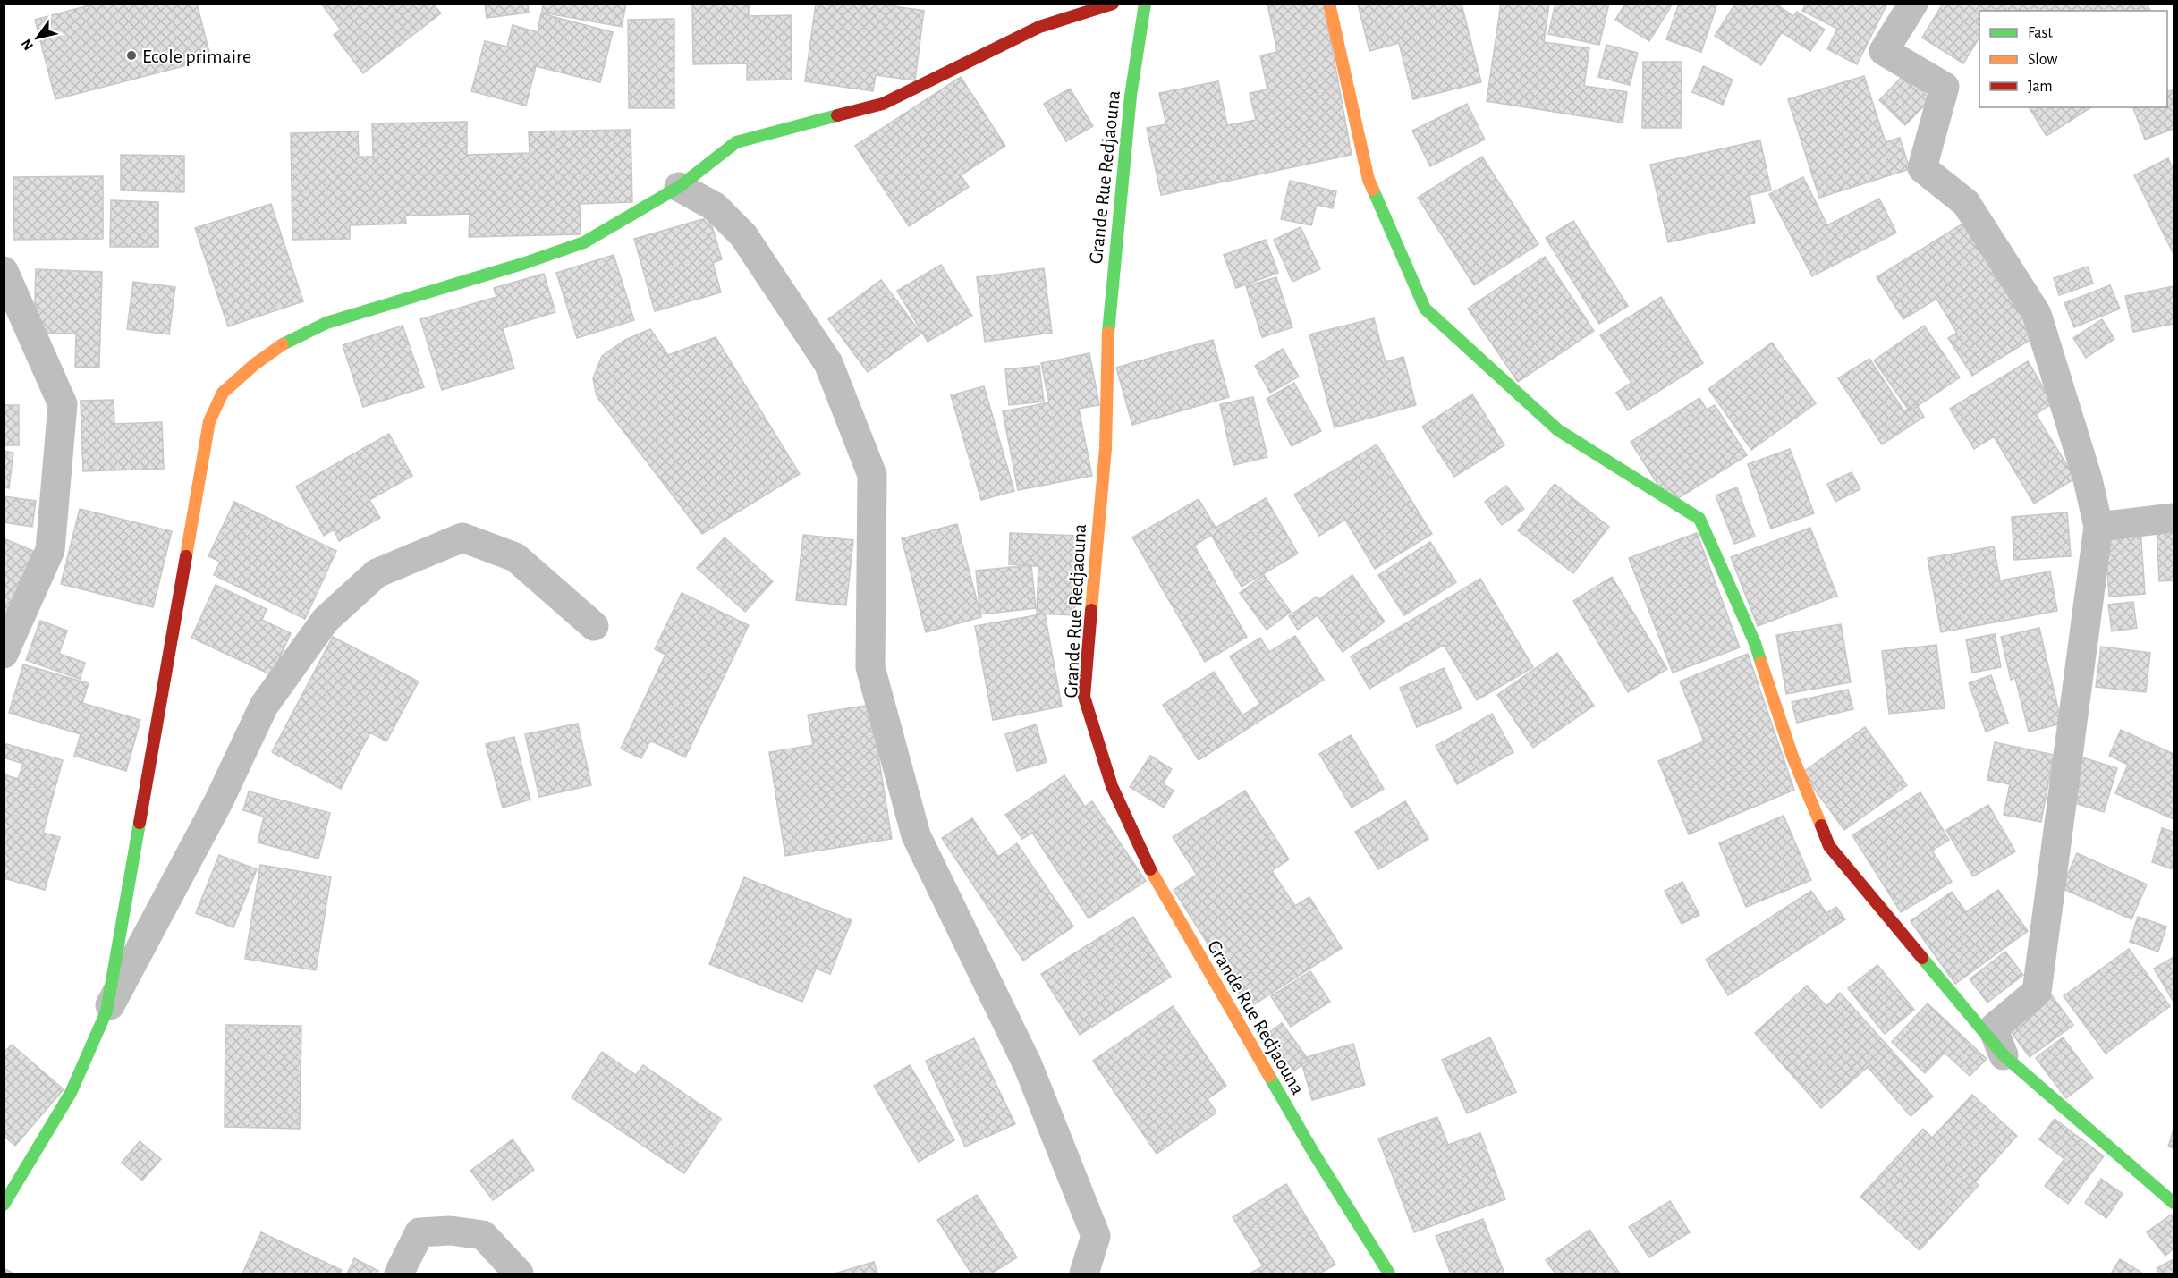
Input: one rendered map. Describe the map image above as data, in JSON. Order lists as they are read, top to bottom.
{
  "streets": {
    "street": ["Grande Rue Redjaouna"]
  },
  "places": ["Ecole primaire"],
  "legend": ["Fast", "Slow", "Jam"],
  "north": "bottom left"
}
